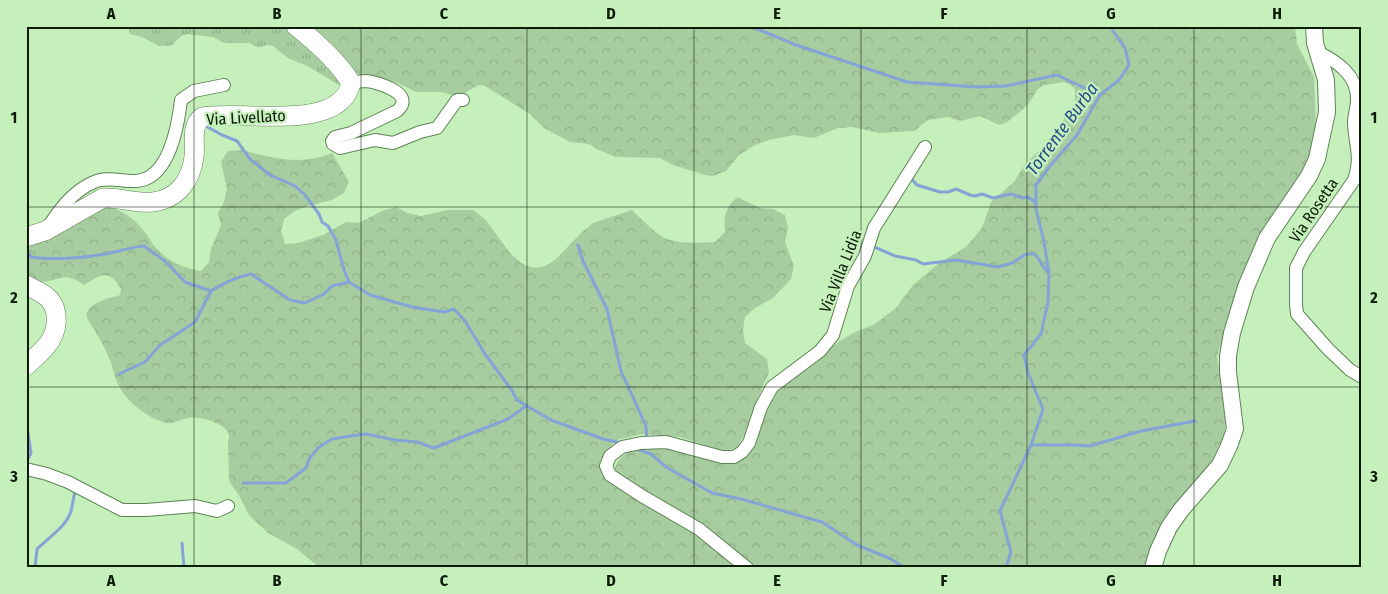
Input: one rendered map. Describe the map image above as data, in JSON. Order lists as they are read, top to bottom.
{
  "streets": {
    "main road": ["Via Livellato"],
    "street": ["Via Rosetta", "Via Villa Lidia"]
  },
  "water": ["Torrente Burba"],
  "grid": {
    "columns": [
      "A",
      "B",
      "C",
      "D",
      "E",
      "F",
      "G",
      "H"
    ],
    "rows": ["1", "2", "3"]
  }
}
